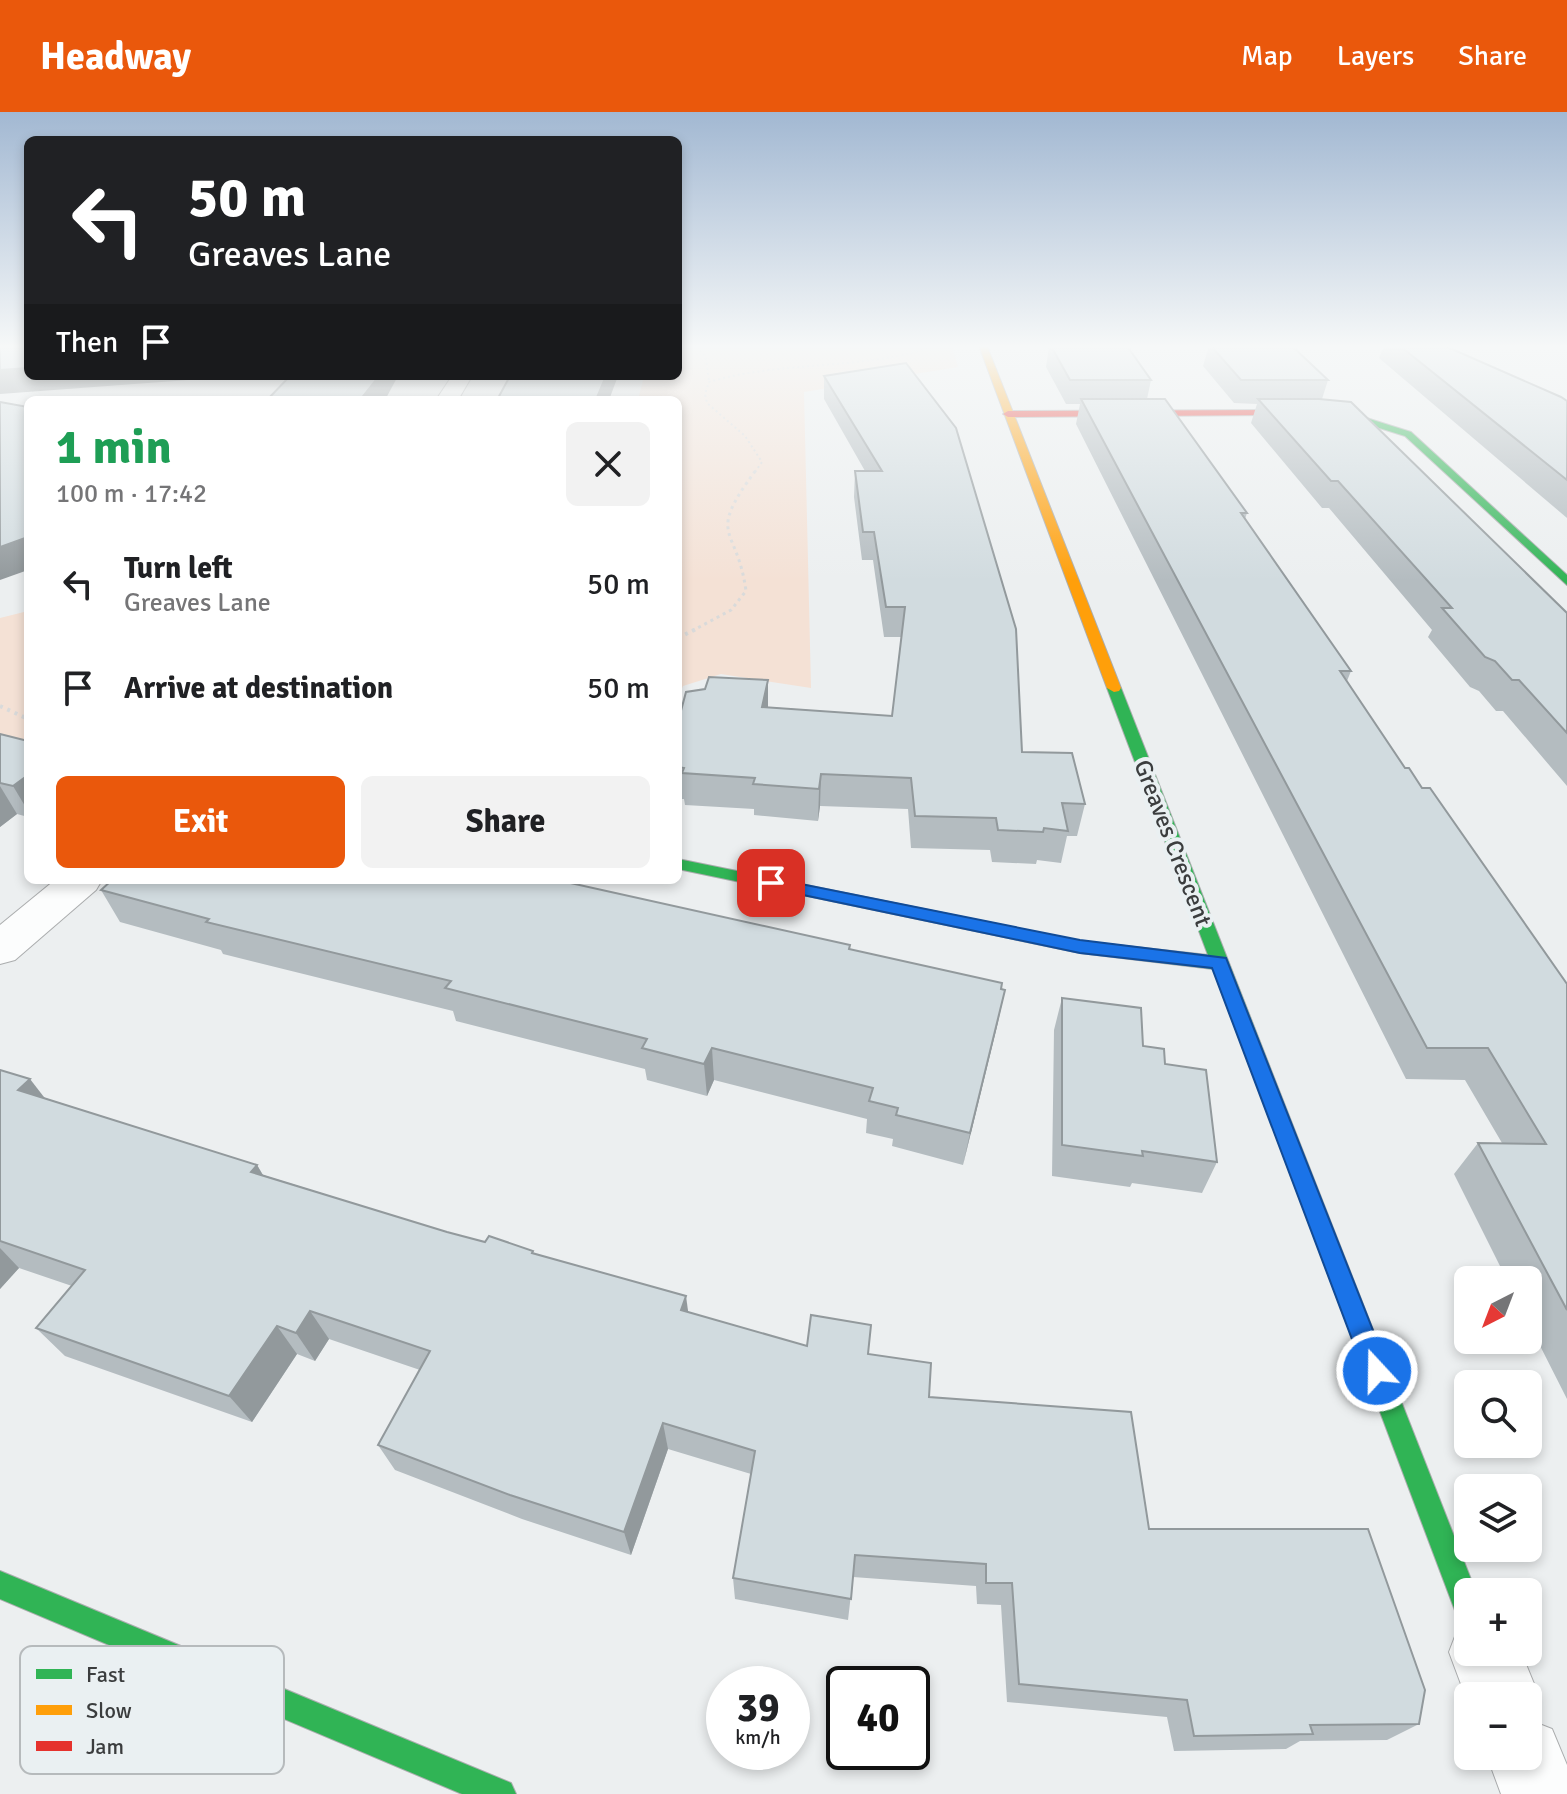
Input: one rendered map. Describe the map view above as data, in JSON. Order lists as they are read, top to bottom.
{
  "streets": {
    "street": ["Greaves Crescent"]
  },
  "legend": ["Fast", "Slow", "Jam"],
  "north": "bottom left",
  "page": {
    "header": "Headway",
    "nav": ["Map", "Layers", "Share"],
    "turn": ["50 m", "Greaves Lane"],
    "then": "Then",
    "heading": ["1 min", "100 m · 17:42"],
    "list": [
      {
        "name": "Turn left",
        "note": "Greaves Lane",
        "value": "50 m"
      },
      {
        "name": "Arrive at destination",
        "value": "50 m"
      }
    ],
    "buttons": ["Exit", "Share"],
    "map_buttons": ["+", "−"],
    "speed": "39 km/h",
    "limit": "40"
  }
}
